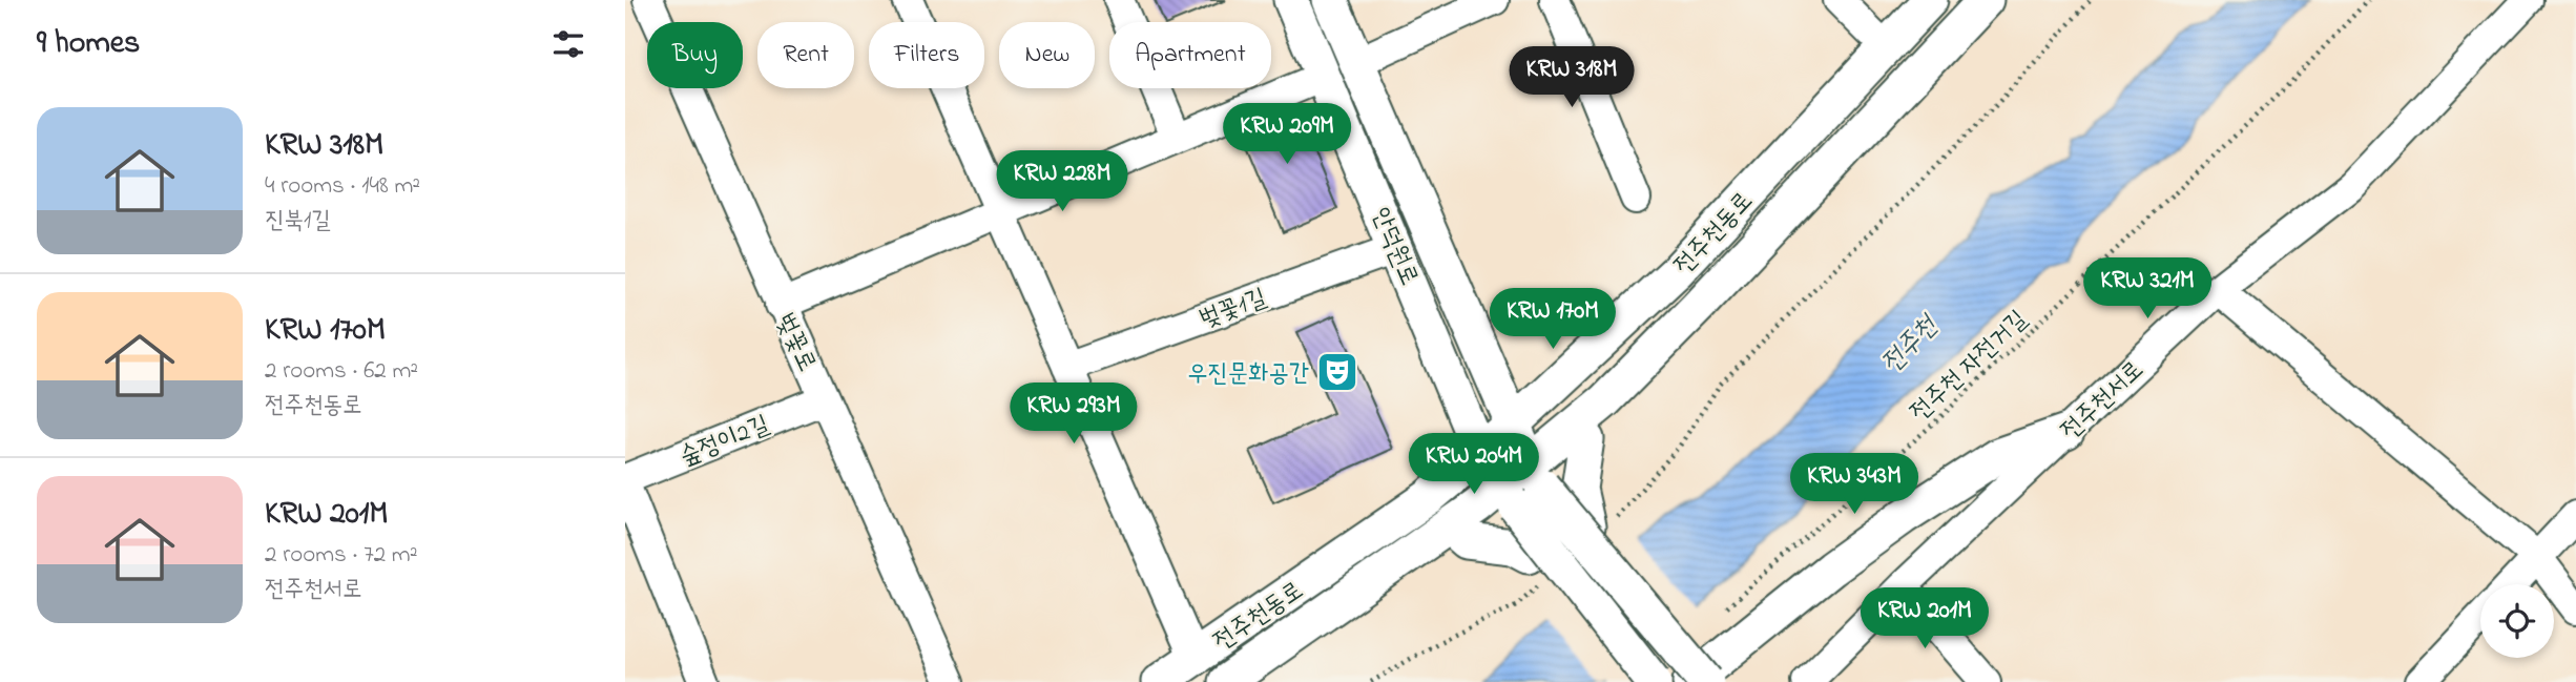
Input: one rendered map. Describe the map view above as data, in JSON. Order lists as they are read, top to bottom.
{
  "streets": {
    "street": [
      "전주천동로",
      "안덕원로",
      "벚꽃1길",
      "벚꽃로",
      "전주천서로",
      "숲정이2길"
    ],
    "path": ["전주천 자전거길"]
  },
  "crossings": [
    ["전주천동로", "안덕원로"],
    ["안덕원로", "벚꽃1길"],
    ["벚꽃로", "숲정이2길"]
  ],
  "water": ["전주천"],
  "places": {
    "theatre": ["우진문화공간"]
  },
  "page": {
    "heading": "9 homes",
    "chip": [
      "Buy",
      "Rent",
      "Filters",
      "New",
      "Apartment"
    ],
    "price": [
      "KRW 318M",
      "KRW 209M",
      "KRW 228M",
      "KRW 321M",
      "KRW 170M",
      "KRW 293M",
      "KRW 204M",
      "KRW 343M",
      "KRW 201M"
    ],
    "list": [
      {
        "name": "KRW 318M",
        "note": "4 rooms · 148 m² · 진북1길"
      },
      {
        "name": "KRW 170M",
        "note": "2 rooms · 62 m² · 전주천동로"
      },
      {
        "name": "KRW 201M",
        "note": "2 rooms · 72 m² · 전주천서로"
      }
    ]
  }
}
